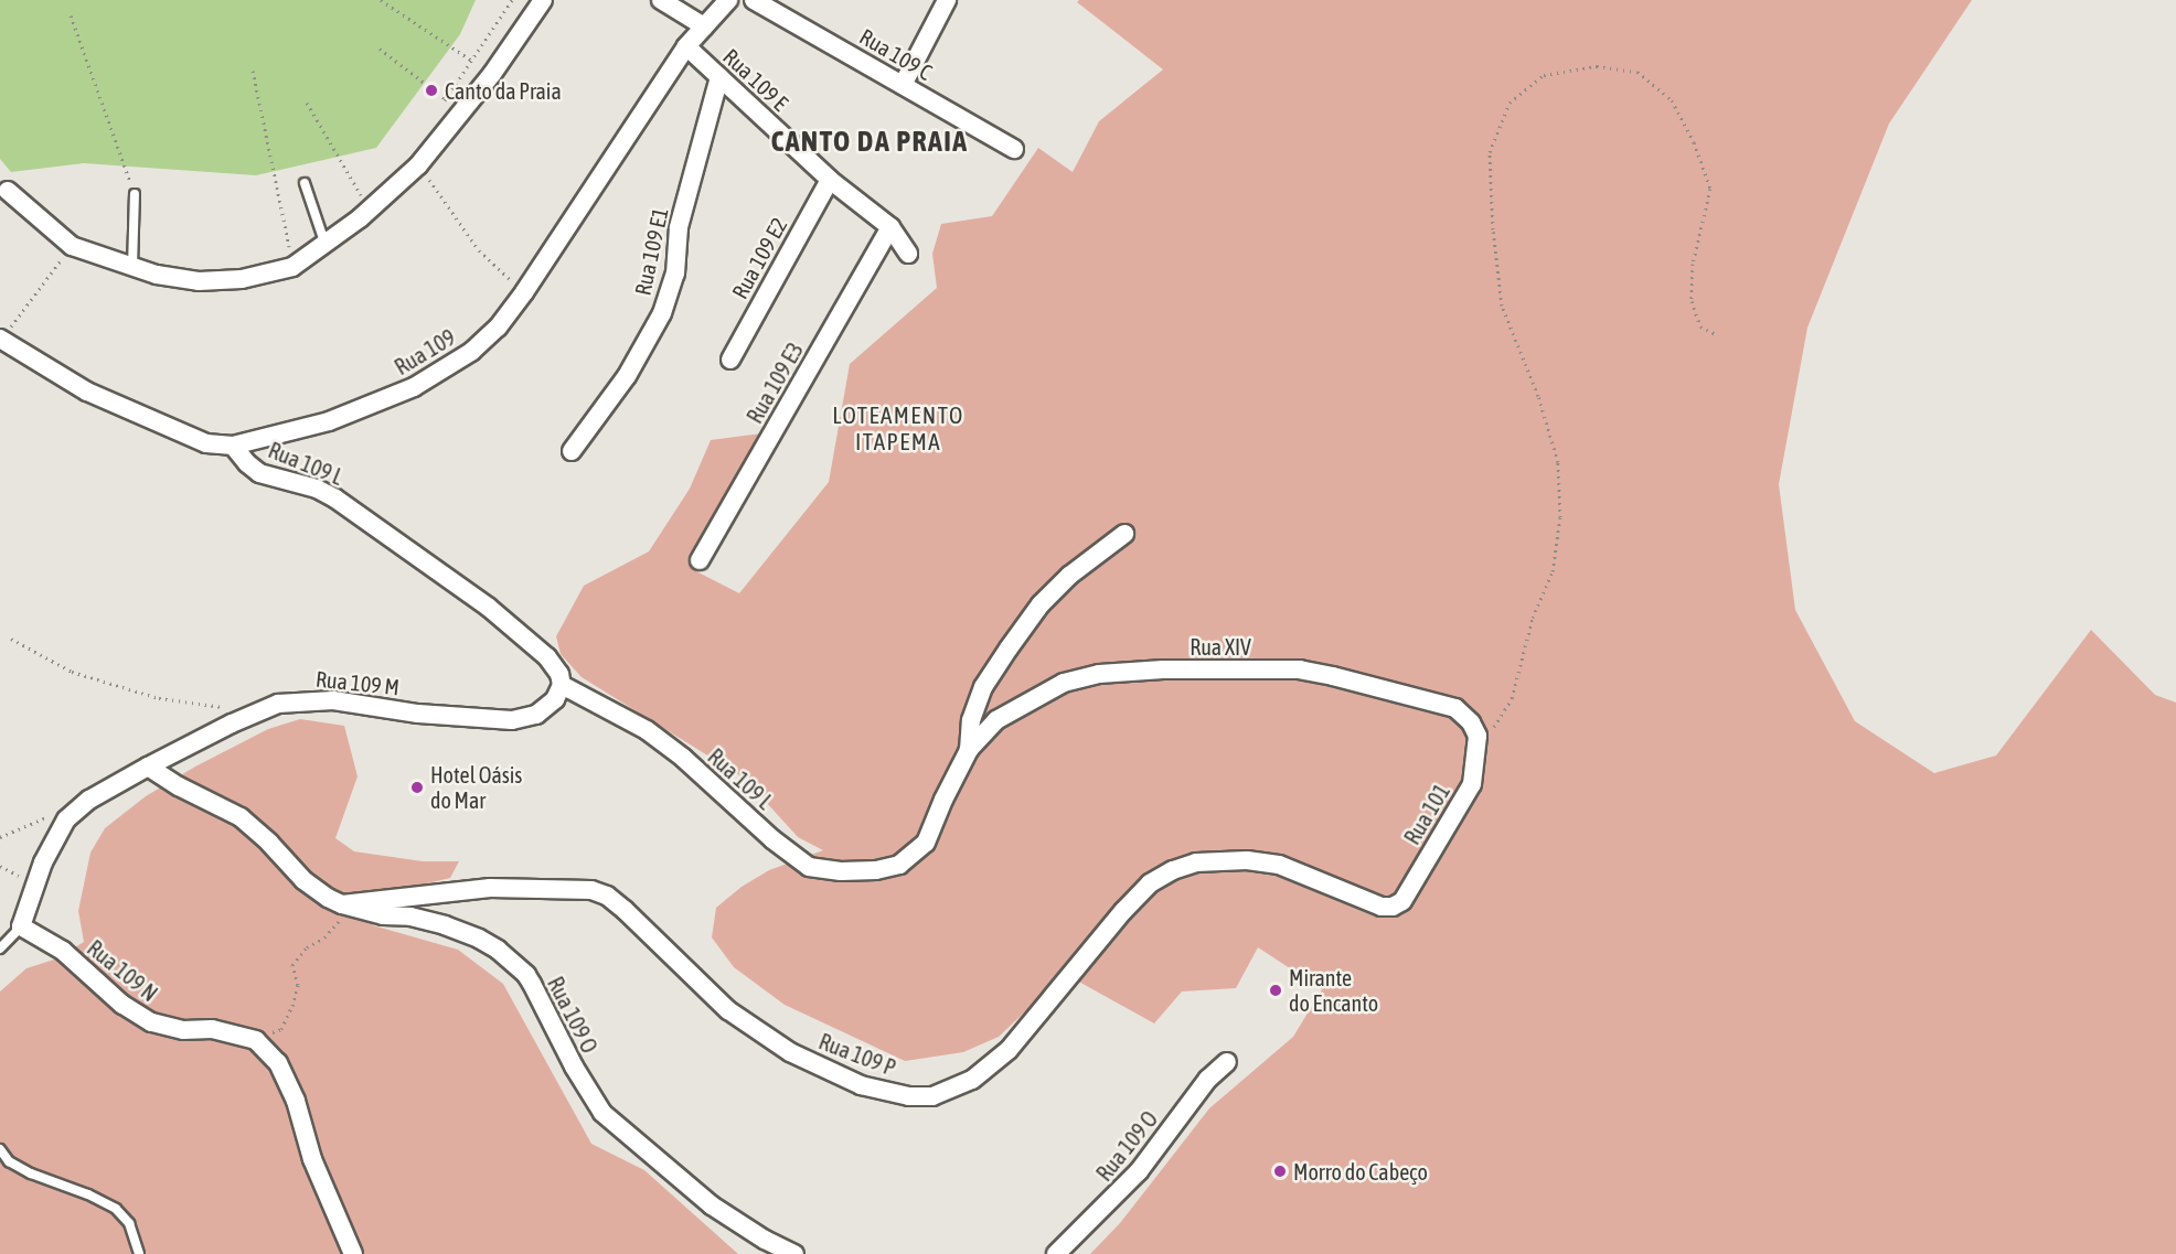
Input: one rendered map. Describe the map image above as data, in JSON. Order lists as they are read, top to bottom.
{
  "streets": {
    "street": [
      "Rua 109 C",
      "Rua 109 E",
      "Rua 109 E1",
      "Rua 109 E2",
      "Rua 109",
      "Rua 109 E3",
      "Rua 109 L",
      "Rua XIV",
      "Rua 109 M",
      "Rua 101",
      "Rua 109 N",
      "Rua 109 O",
      "Rua 109 P"
    ]
  },
  "crossings": [
    ["Rua 109 E", "Rua 109 E1"],
    ["Rua 109 E", "Rua 109 E2"],
    ["Rua 109 E", "Rua 109"],
    ["Rua 109 E", "Rua 109 E3"],
    ["Rua 109", "Rua 109 L"],
    ["Rua 109 L", "Rua XIV"],
    ["Rua 109 L", "Rua 109 M"],
    ["Rua XIV", "Rua 101"],
    ["Rua 109 M", "Rua 109 O"],
    ["Rua 101", "Rua 109 P"],
    ["Rua 109 O", "Rua 109 P"]
  ],
  "districts": ["CANTO DA PRAIA", "LOTEAMENTO ITAPEMA"],
  "places": [
    "Canto da Praia",
    "Hotel Oásis do Mar",
    "Mirante do Encanto",
    "Morro do Cabeço"
  ]
}
